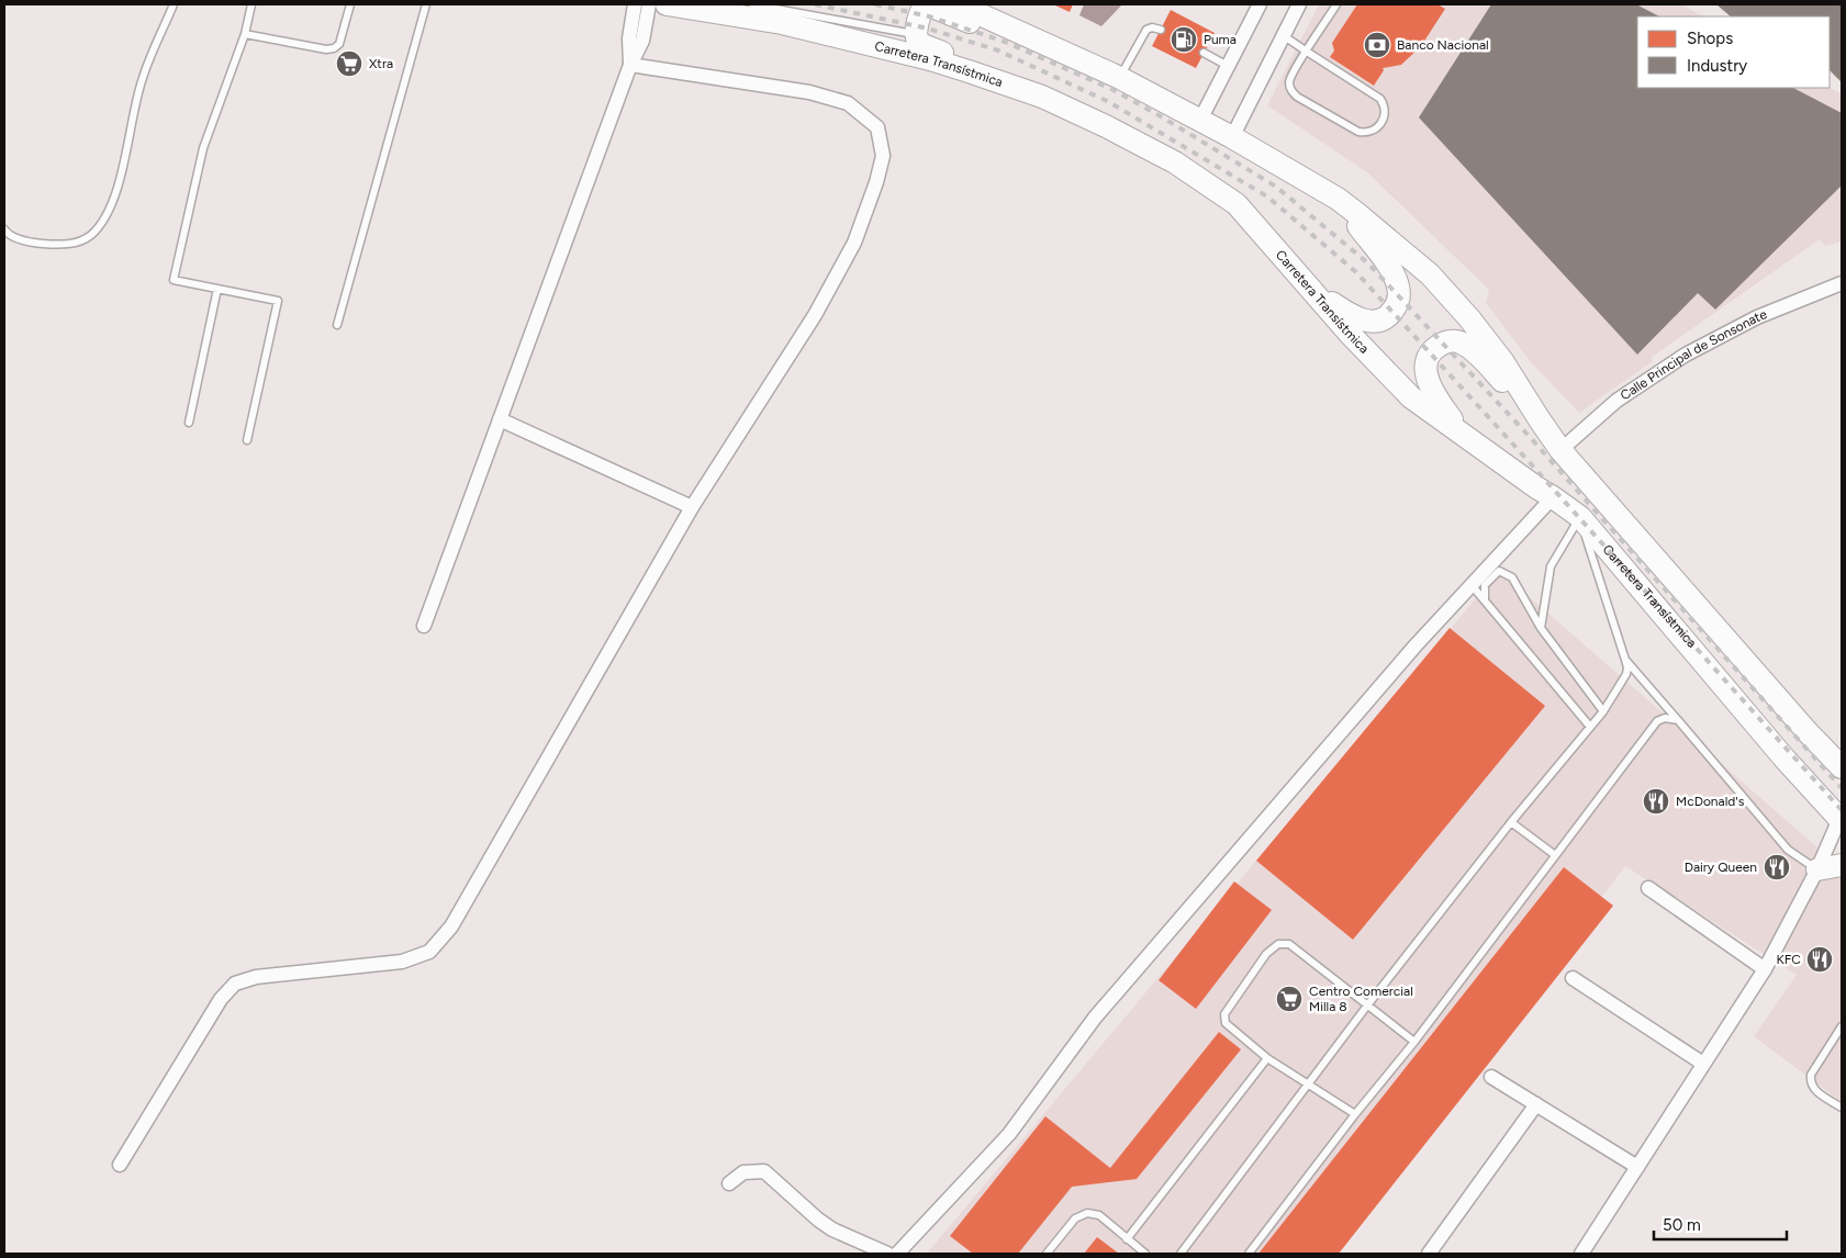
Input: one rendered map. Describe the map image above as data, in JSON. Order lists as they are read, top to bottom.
{
  "streets": {
    "main road": ["Carretera Transístmica"],
    "street": ["Calle Principal de Sonsonate"]
  },
  "places": {
    "fuel station": ["Puma"],
    "bank": ["Banco Nacional"],
    "supermarket": ["Xtra", "Centro Comercial Milla 8"],
    "restaurant": ["McDonald's", "Dairy Queen", "KFC"]
  },
  "legend": ["Shops", "Industry"],
  "scale_bar": "50 m"
}
